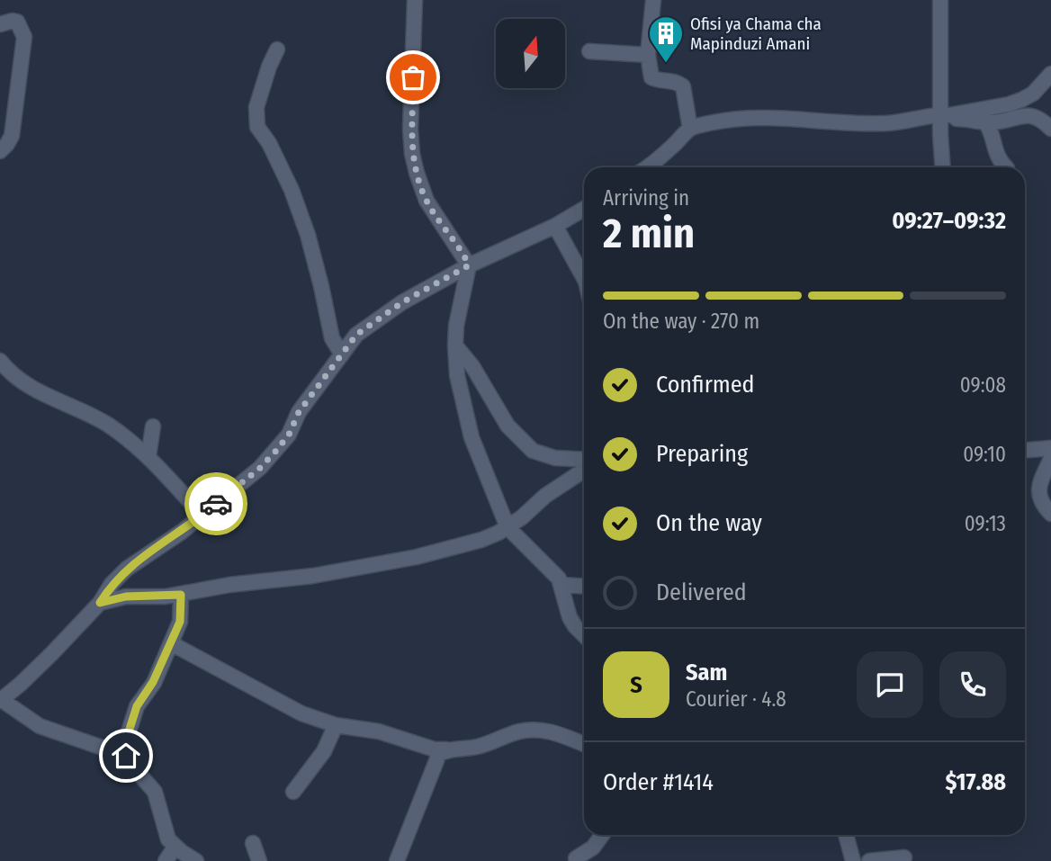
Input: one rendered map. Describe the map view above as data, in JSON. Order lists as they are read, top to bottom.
{
  "places": {
    "building": ["Ofisi ya Chama cha Mapinduzi Amani"]
  },
  "north": "top",
  "page": {
    "heading": ["2 min", "Arriving in", "09:27–09:32"],
    "panel": [
      "Sam",
      "Courier · 4.8",
      "Order #1414",
      "$17.88"
    ],
    "bar": "On the way · 270 m",
    "list": [
      ["Confirmed", "09:08"],
      ["Preparing", "09:10"],
      ["On the way", "09:13"],
      "Delivered"
    ],
    "round": "S"
  }
}
